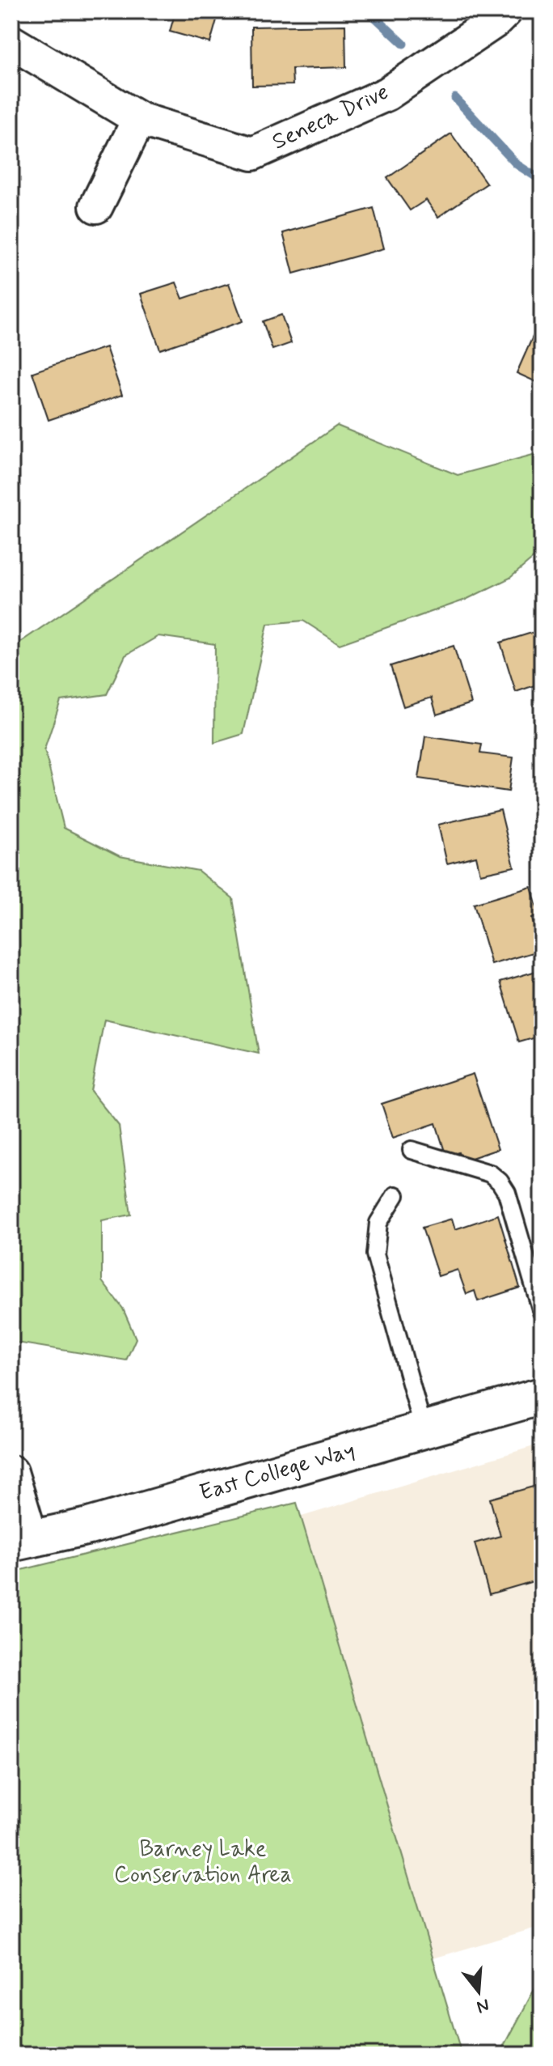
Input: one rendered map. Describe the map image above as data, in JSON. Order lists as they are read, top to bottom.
{
  "streets": {
    "main road": ["East College Way"],
    "street": ["Seneca Drive"]
  },
  "parks": ["Barney Lake Conservation Area"],
  "north": "bottom"
}
